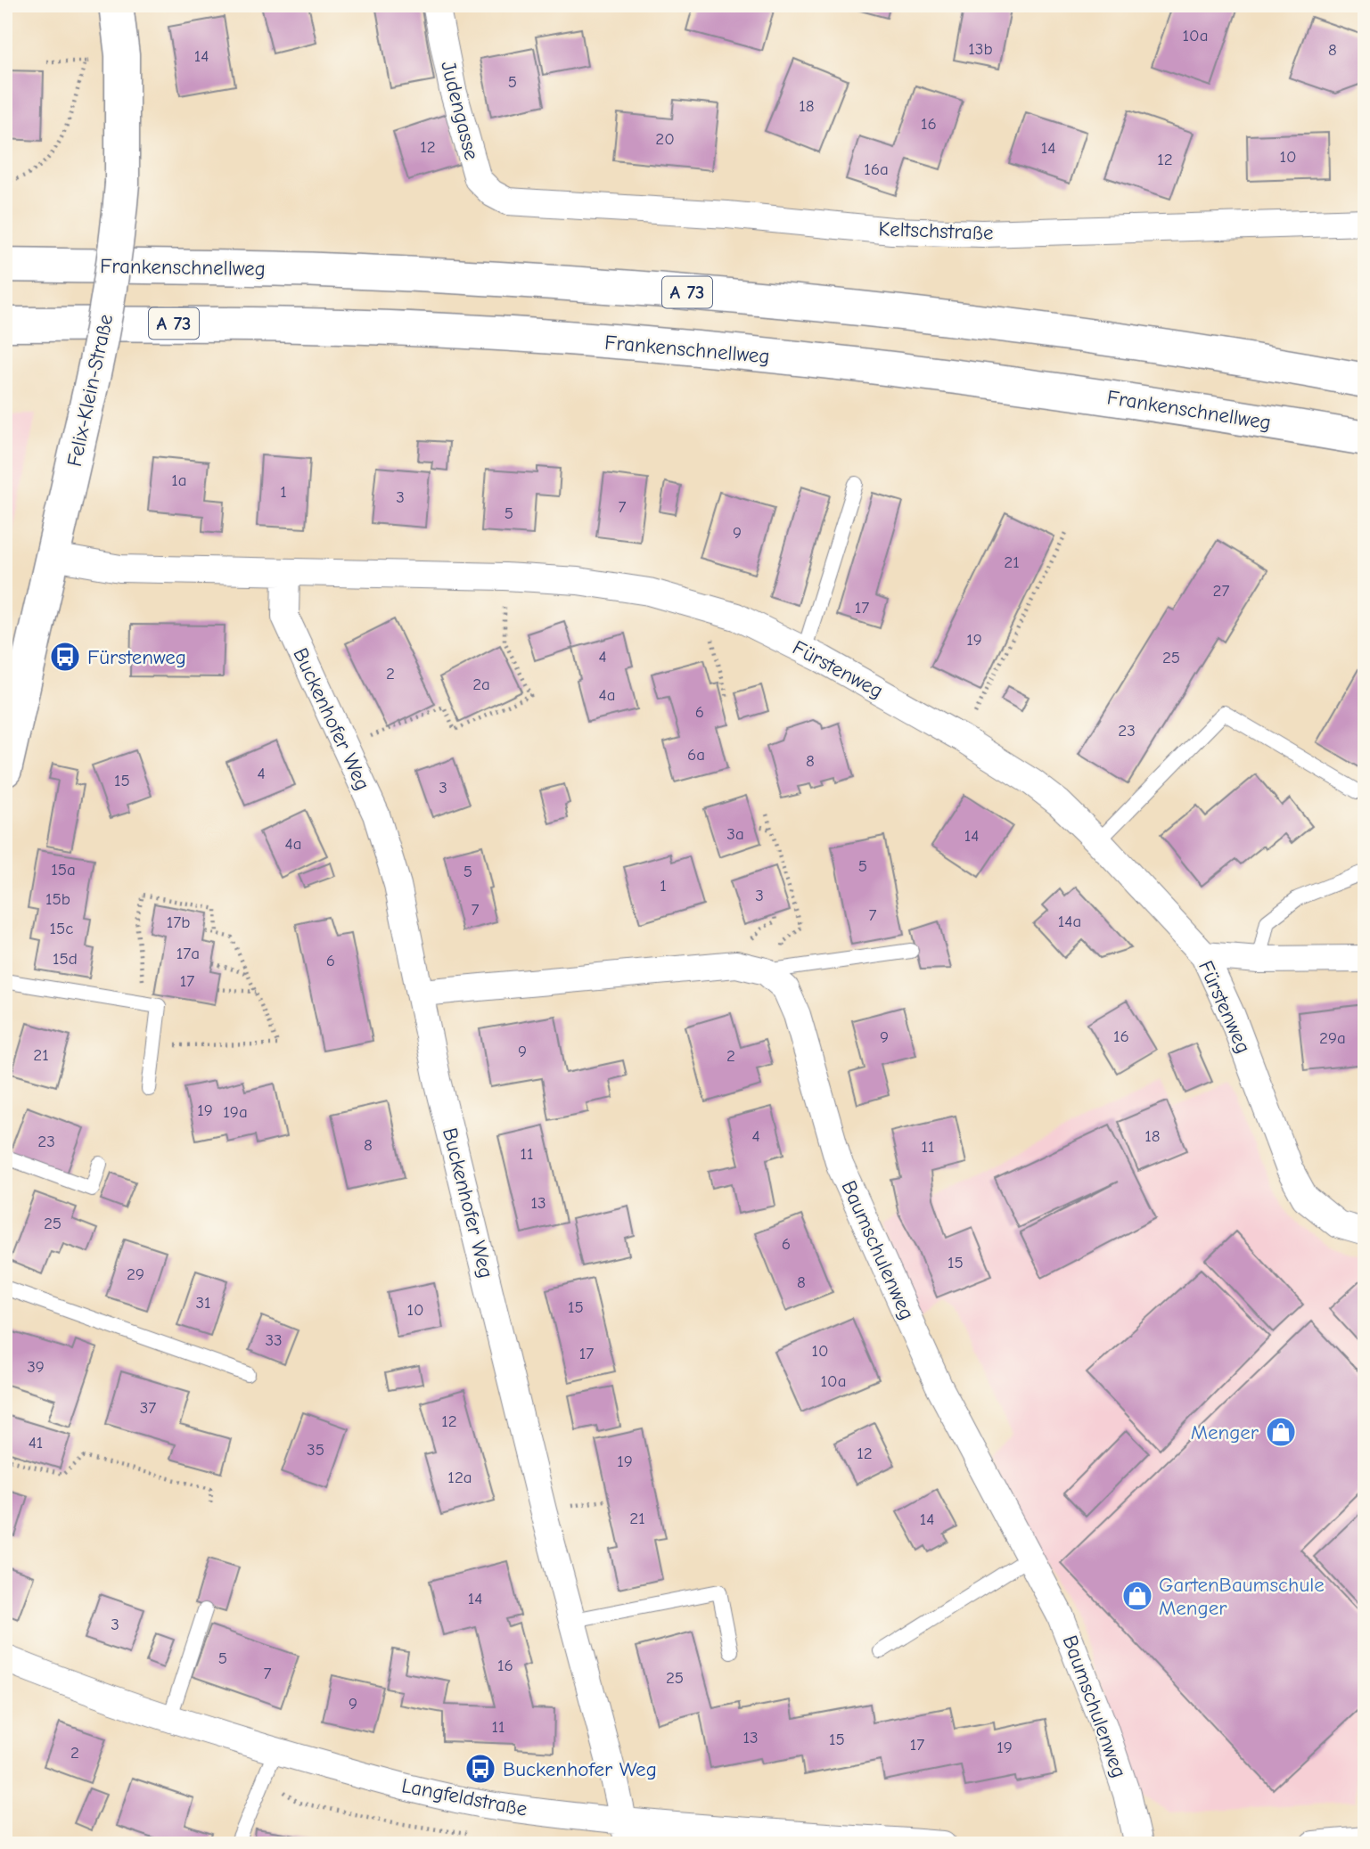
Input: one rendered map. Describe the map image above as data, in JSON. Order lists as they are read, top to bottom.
{
  "streets": {
    "main road": ["Frankenschnellweg", "A 73", "Felix-Klein-Straße"],
    "street": [
      "Judengasse",
      "Keltschstraße",
      "Fürstenweg",
      "Buckenhofer Weg",
      "Baumschulenweg",
      "Langfeldstraße"
    ]
  },
  "crossings": [
    ["Judengasse", "Keltschstraße"],
    ["Felix-Klein-Straße", "Fürstenweg"],
    ["Fürstenweg", "Buckenhofer Weg"],
    ["Buckenhofer Weg", "Langfeldstraße"]
  ],
  "places": {
    "bus stop": ["Fürstenweg", "Buckenhofer Weg"],
    "shop": ["Menger", "GartenBaumschule Menger"]
  },
  "house_numbers": [
    "10a",
    "13b",
    "8",
    "14",
    "5",
    "18",
    "16",
    "20",
    "12",
    "14",
    "10",
    "12",
    "16a",
    "1a",
    "1",
    "3",
    "7",
    "5",
    "9",
    "21",
    "27",
    "17",
    "19",
    "4",
    "25",
    "2",
    "2a",
    "4a",
    "6",
    "23",
    "6a",
    "8",
    "4",
    "15",
    "3",
    "3a",
    "14",
    "4a",
    "5",
    "15a",
    "5",
    "1",
    "3",
    "15b",
    "7",
    "7",
    "14a",
    "17b",
    "15c",
    "17a",
    "15d",
    "6",
    "17",
    "16",
    "9",
    "29a",
    "9",
    "21",
    "2",
    "19",
    "19a",
    "4",
    "18",
    "23",
    "8",
    "11",
    "11",
    "13",
    "25",
    "6",
    "15",
    "29",
    "8",
    "31",
    "15",
    "10",
    "33",
    "10",
    "17",
    "39",
    "10a",
    "37",
    "12",
    "41",
    "35",
    "12",
    "19",
    "12a",
    "21",
    "14",
    "14",
    "3",
    "5",
    "16",
    "7",
    "25",
    "9",
    "11",
    "13",
    "15",
    "17",
    "19",
    "2"
  ]
}
